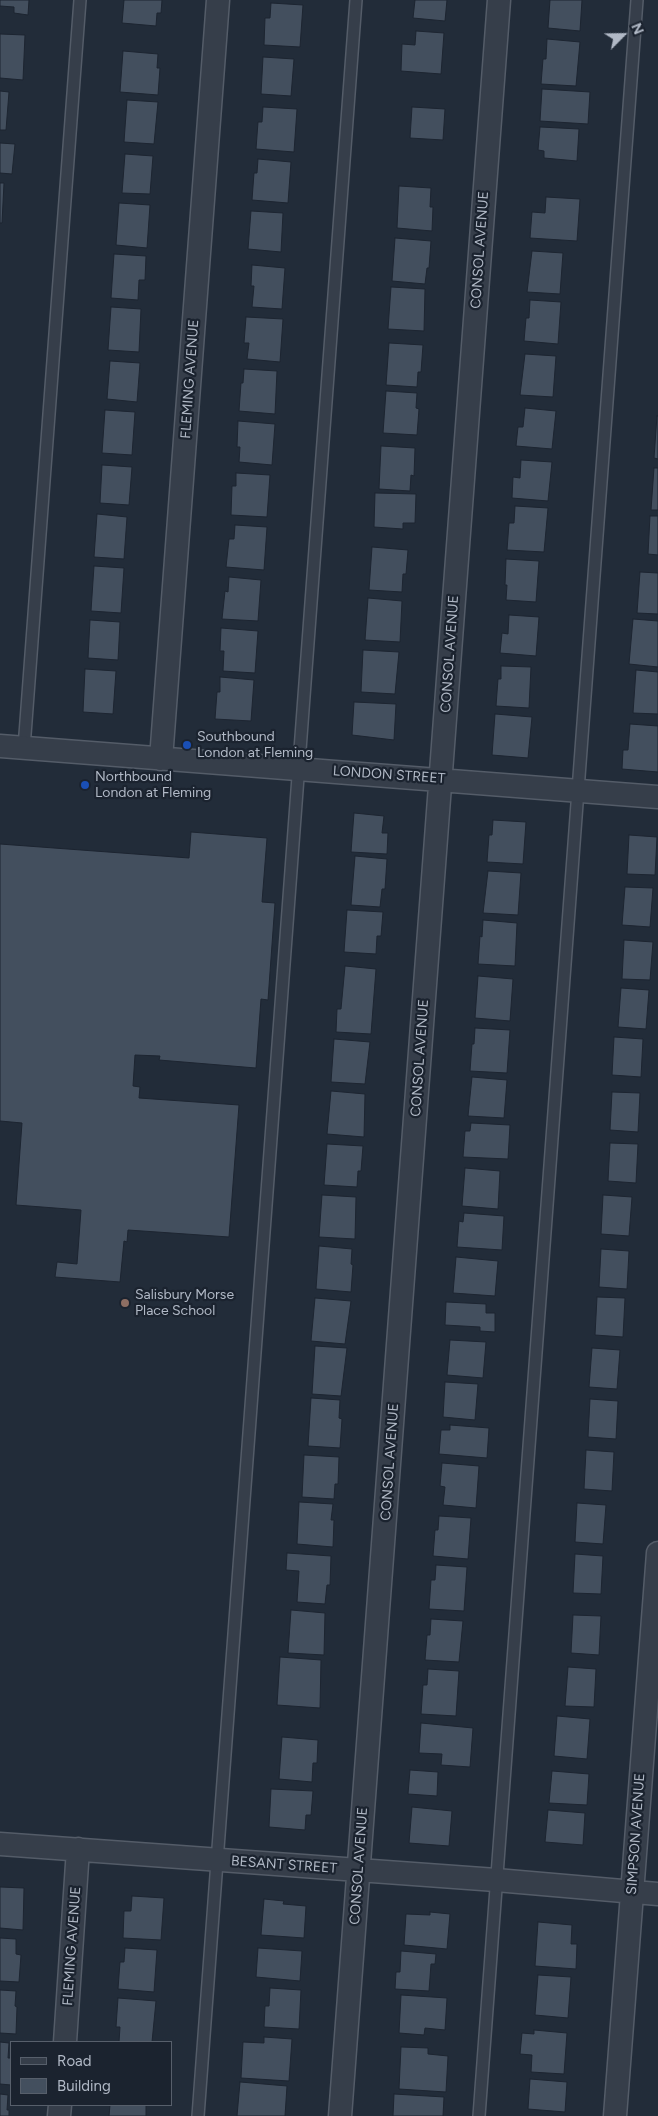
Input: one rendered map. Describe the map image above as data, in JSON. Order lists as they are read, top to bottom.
{
  "streets": {
    "street": [
      "CONSOL AVENUE",
      "FLEMING AVENUE",
      "LONDON STREET",
      "SIMPSON AVENUE",
      "BESANT STREET"
    ]
  },
  "crossings": [
    ["CONSOL AVENUE", "LONDON STREET"],
    ["CONSOL AVENUE", "BESANT STREET"],
    ["FLEMING AVENUE", "LONDON STREET"],
    ["FLEMING AVENUE", "BESANT STREET"],
    ["SIMPSON AVENUE", "BESANT STREET"]
  ],
  "places": ["Southbound London at Fleming", "Northbound London at Fleming", "Salisbury Morse Place School"],
  "legend": ["Road", "Building"],
  "north": "top right"
}
